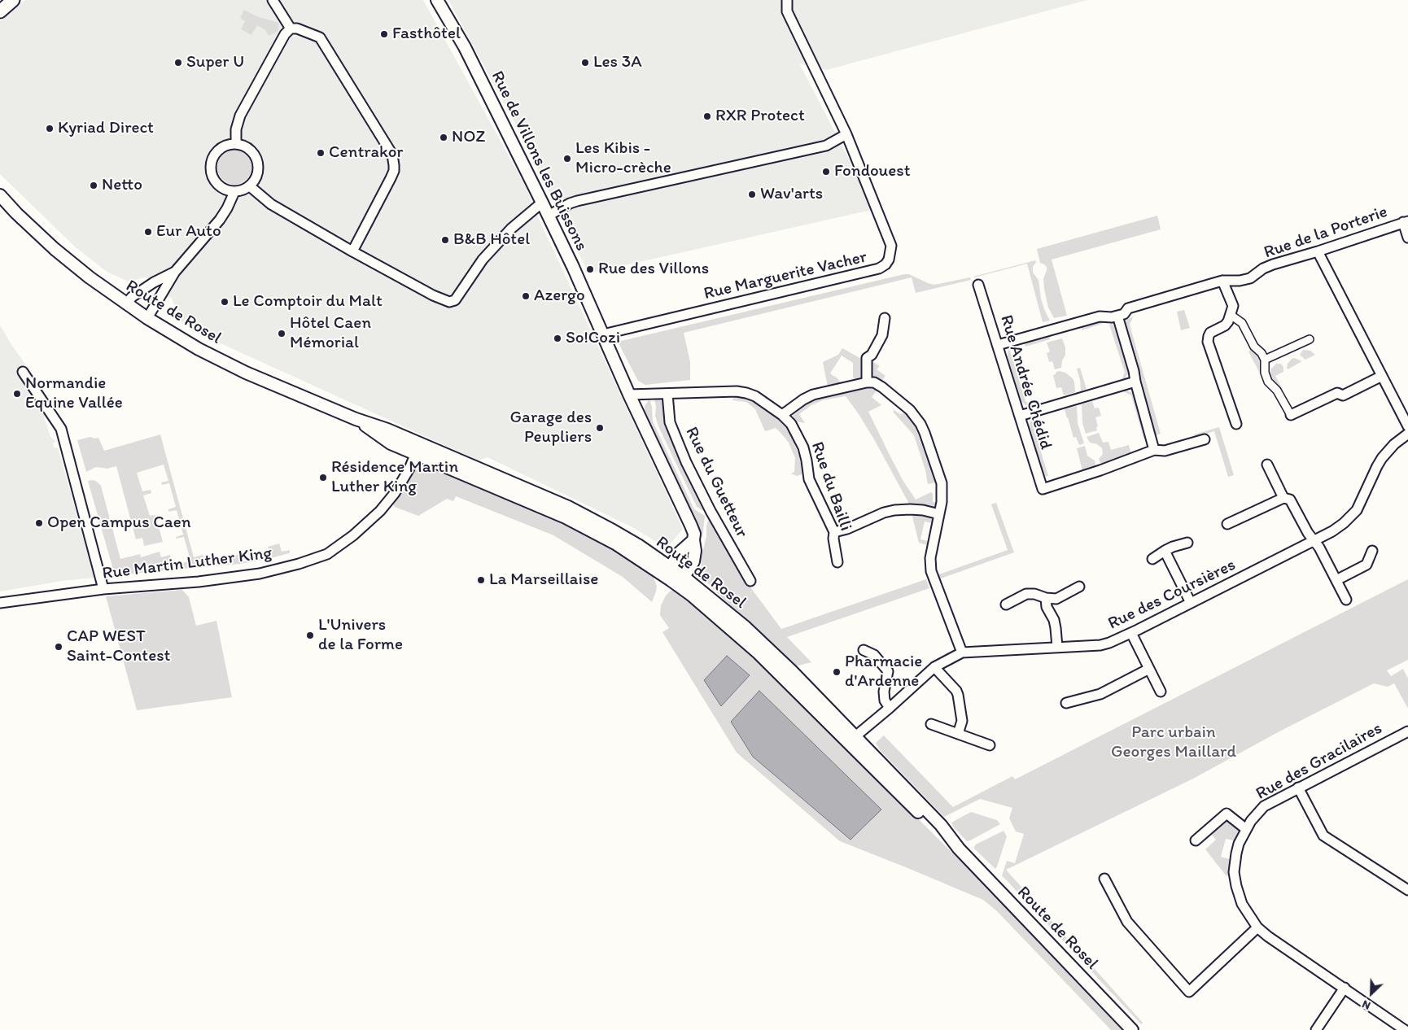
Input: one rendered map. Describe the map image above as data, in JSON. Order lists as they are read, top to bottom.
{
  "streets": {
    "street": [
      "Rue de Villons les Buissons",
      "Rue de la Porterie",
      "Rue Marguerite Vacher",
      "Route de Rosel",
      "Rue Andrée Chédid",
      "Rue du Guetteur",
      "Rue du Bailli",
      "Rue Martin Luther King",
      "Rue des Coursières",
      "Rue des Gracilaires"
    ]
  },
  "crossings": [
    ["Rue de Villons les Buissons", "Rue Marguerite Vacher"],
    ["Rue de Villons les Buissons", "Route de Rosel"],
    ["Rue de Villons les Buissons", "Rue du Bailli"],
    ["Rue de la Porterie", "Rue Andrée Chédid"],
    ["Route de Rosel", "Rue Martin Luther King"],
    ["Route de Rosel", "Rue des Coursières"],
    ["Rue du Guetteur", "Rue du Bailli"]
  ],
  "parks": ["Parc urbain Georges Maillard"],
  "places": [
    "Fasthôtel",
    "Super U",
    "Les 3A",
    "RXR Protect",
    "Kyriad Direct",
    "NOZ",
    "Centrakor",
    "Les Kibis - Micro-crèche",
    "Fondouest",
    "Netto",
    "Wav'arts",
    "Eur Auto",
    "B&B Hôtel",
    "Rue des Villons",
    "Azergo",
    "Le Comptoir du Malt",
    "Hôtel Caen Mémorial",
    "So!Cozi",
    "Normandie Equine Vallée",
    "Garage des Peupliers",
    "Résidence Martin Luther King",
    "Open Campus Caen",
    "La Marseillaise",
    "L'Univers de la Forme",
    "CAP WEST Saint-Contest",
    "Pharmacie d'Ardenne"
  ],
  "north": "bottom left"
}
